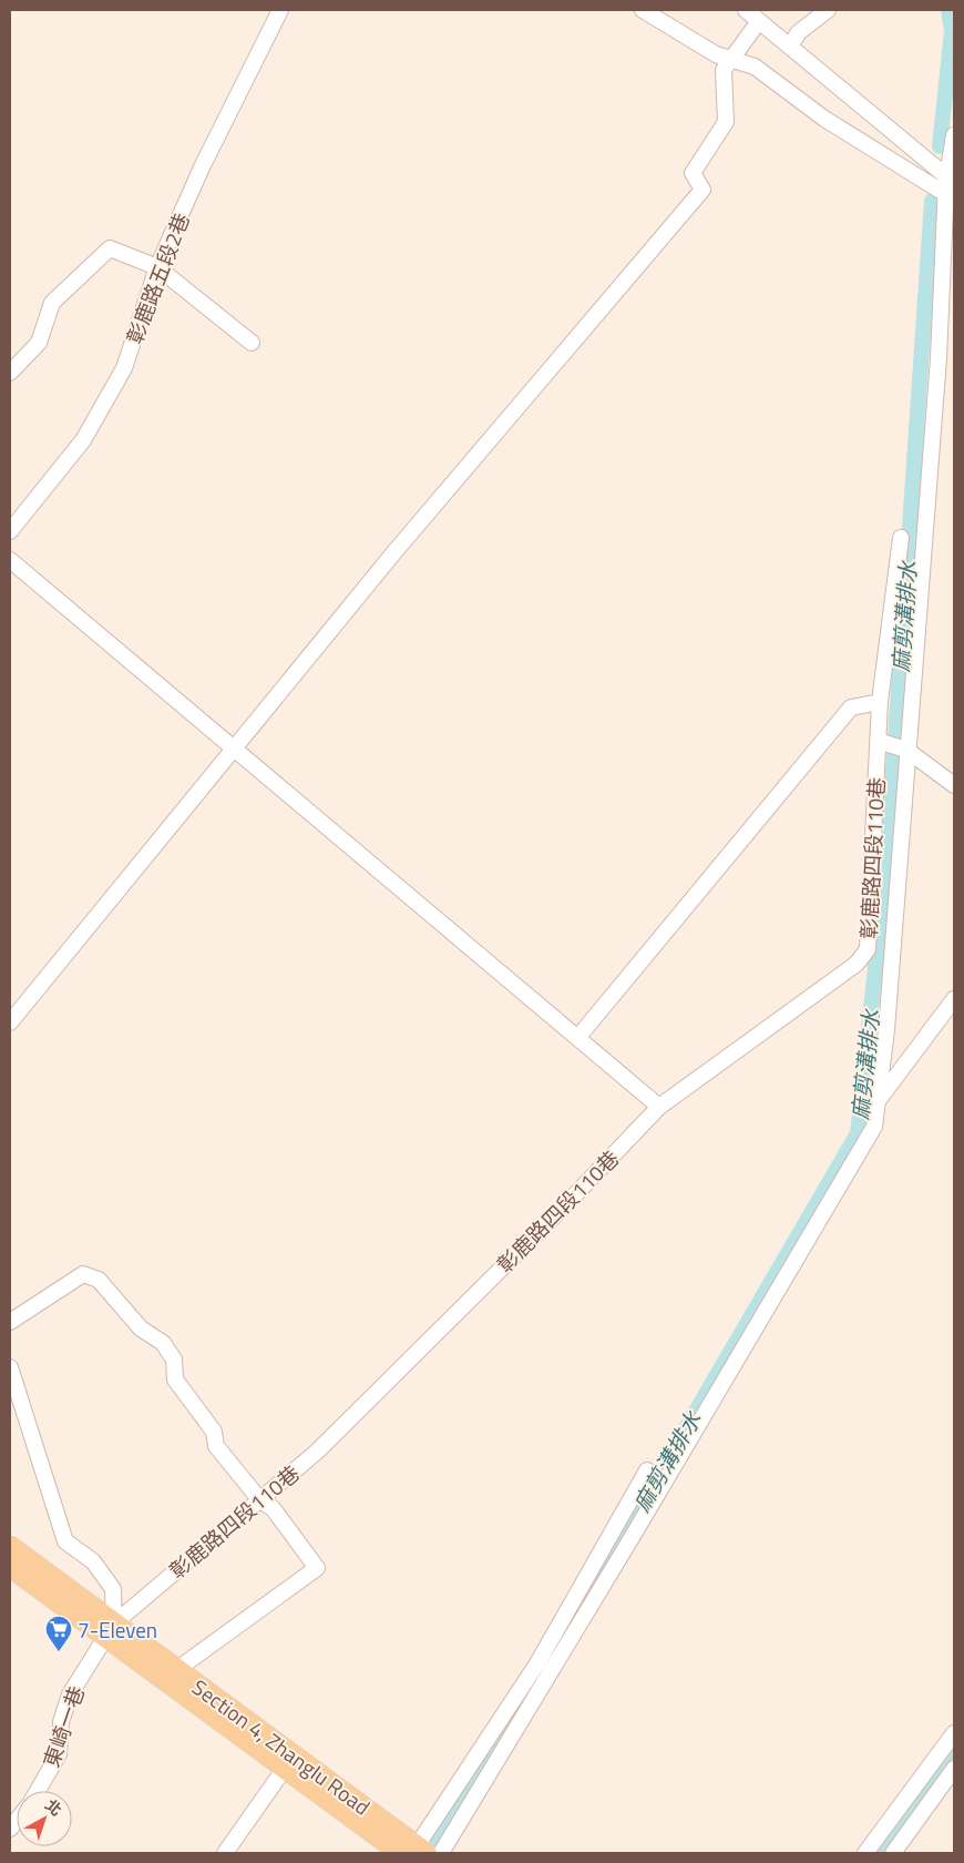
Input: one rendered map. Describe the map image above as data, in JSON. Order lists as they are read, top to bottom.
{
  "streets": {
    "main road": ["Section 4, Zhanglu Road"],
    "street": ["彰鹿路五段2巷", "彰鹿路四段110巷", "東崎一巷"]
  },
  "crossings": [
    ["彰鹿路四段110巷", "東崎一巷"]
  ],
  "water": ["麻剪溝排水"],
  "places": {
    "supermarket": ["7-Eleven"]
  },
  "north": "top right"
}
